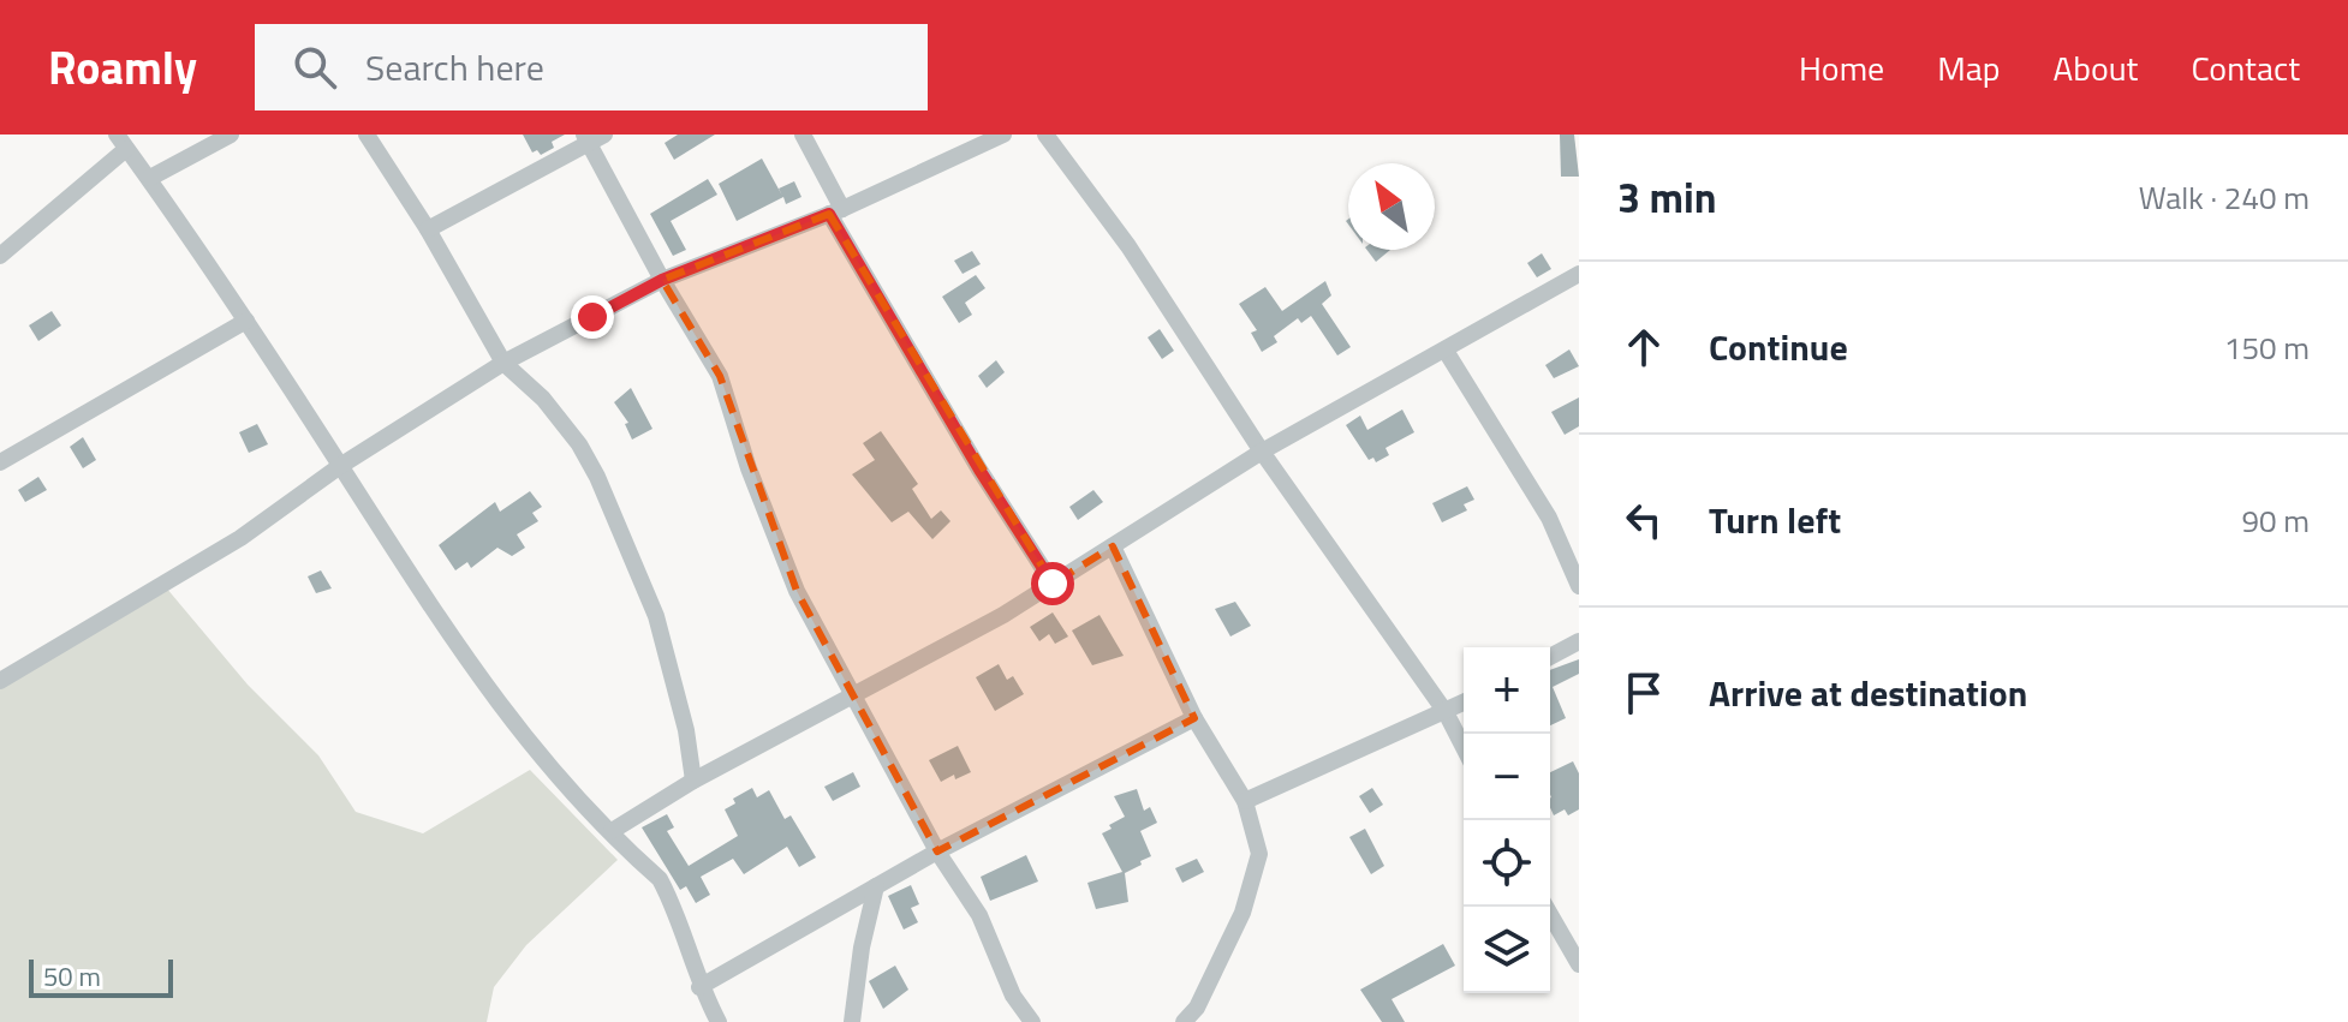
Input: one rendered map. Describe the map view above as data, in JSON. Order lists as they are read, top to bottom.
{
  "scale_bar": "50 m",
  "north": "top left",
  "page": {
    "header": "Roamly",
    "search": "Search here",
    "nav": [
      "Home",
      "Map",
      "About",
      "Contact"
    ],
    "heading": ["3 min", "Walk · 240 m"],
    "list": [
      ["Continue", "150 m"],
      ["Turn left", "90 m"],
      "Arrive at destination"
    ],
    "map_buttons": ["+", "−"],
    "scale": "50 m"
  }
}
